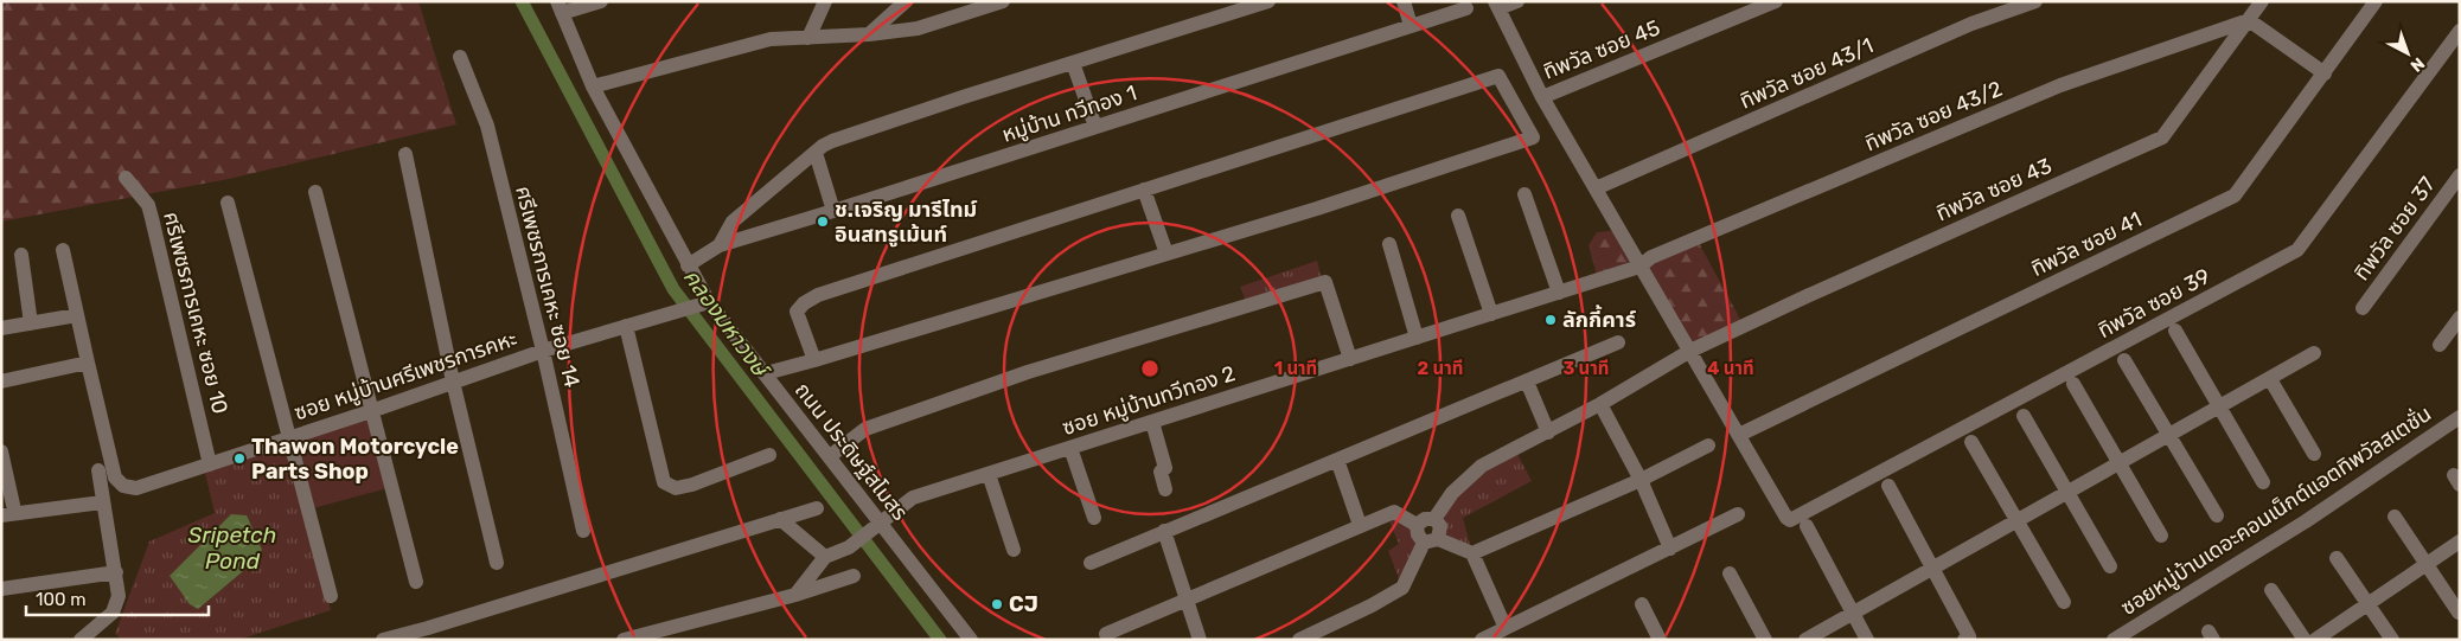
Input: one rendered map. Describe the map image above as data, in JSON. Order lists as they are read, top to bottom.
{
  "streets": {
    "street": [
      "ทิพวัล ซอย 45",
      "ทิพวัล ซอย 43/1",
      "หมู่บ้าน ทวีทอง 1",
      "ทิพวัล ซอย 43/2",
      "ทิพวัล ซอย 43",
      "ทิพวัล ซอย 37",
      "ทิพวัล ซอย 41",
      "ศรีเพชรการเคหะ ซอย 14",
      "ทิพวัล ซอย 39",
      "ศรีเพชรการเคหะ ซอย 10",
      "ซอย หมู่บ้านศรีเพชรการคหะ",
      "ซอย หมู่บ้านทวีทอง 2",
      "ถนน ประดิษฐ์สโมสร",
      "ซอยหมู่บ้านเดอะคอนเน็กต์แอตทิพวัลสเตชั่น"
    ]
  },
  "crossings": [
    ["หมู่บ้าน ทวีทอง 1", "ถนน ประดิษฐ์สโมสร"],
    ["ทิพวัล ซอย 43/2", "ทิพวัล ซอย 43"],
    ["ทิพวัล ซอย 43/2", "ซอย หมู่บ้านทวีทอง 2"],
    ["ทิพวัล ซอย 41", "ทิพวัล ซอย 39"],
    ["ศรีเพชรการเคหะ ซอย 14", "ซอย หมู่บ้านศรีเพชรการคหะ"],
    ["ศรีเพชรการเคหะ ซอย 10", "ซอย หมู่บ้านศรีเพชรการคหะ"],
    ["ซอย หมู่บ้านศรีเพชรการคหะ", "ถนน ประดิษฐ์สโมสร"],
    ["ซอย หมู่บ้านทวีทอง 2", "ถนน ประดิษฐ์สโมสร"]
  ],
  "water": ["คลองมหาวงษ์", "Sripetch Pond"],
  "places": [
    "ช.เจริญ มารีไทม์ อินสทรูเม้นท์",
    "ลักกี้คาร์",
    "Thawon Motorcycle Parts Shop",
    "CJ"
  ],
  "scale_bar": "100 m",
  "north": "bottom right",
  "rings": [
    "1 นาที",
    "2 นาที",
    "3 นาที",
    "4 นาที"
  ]
}
